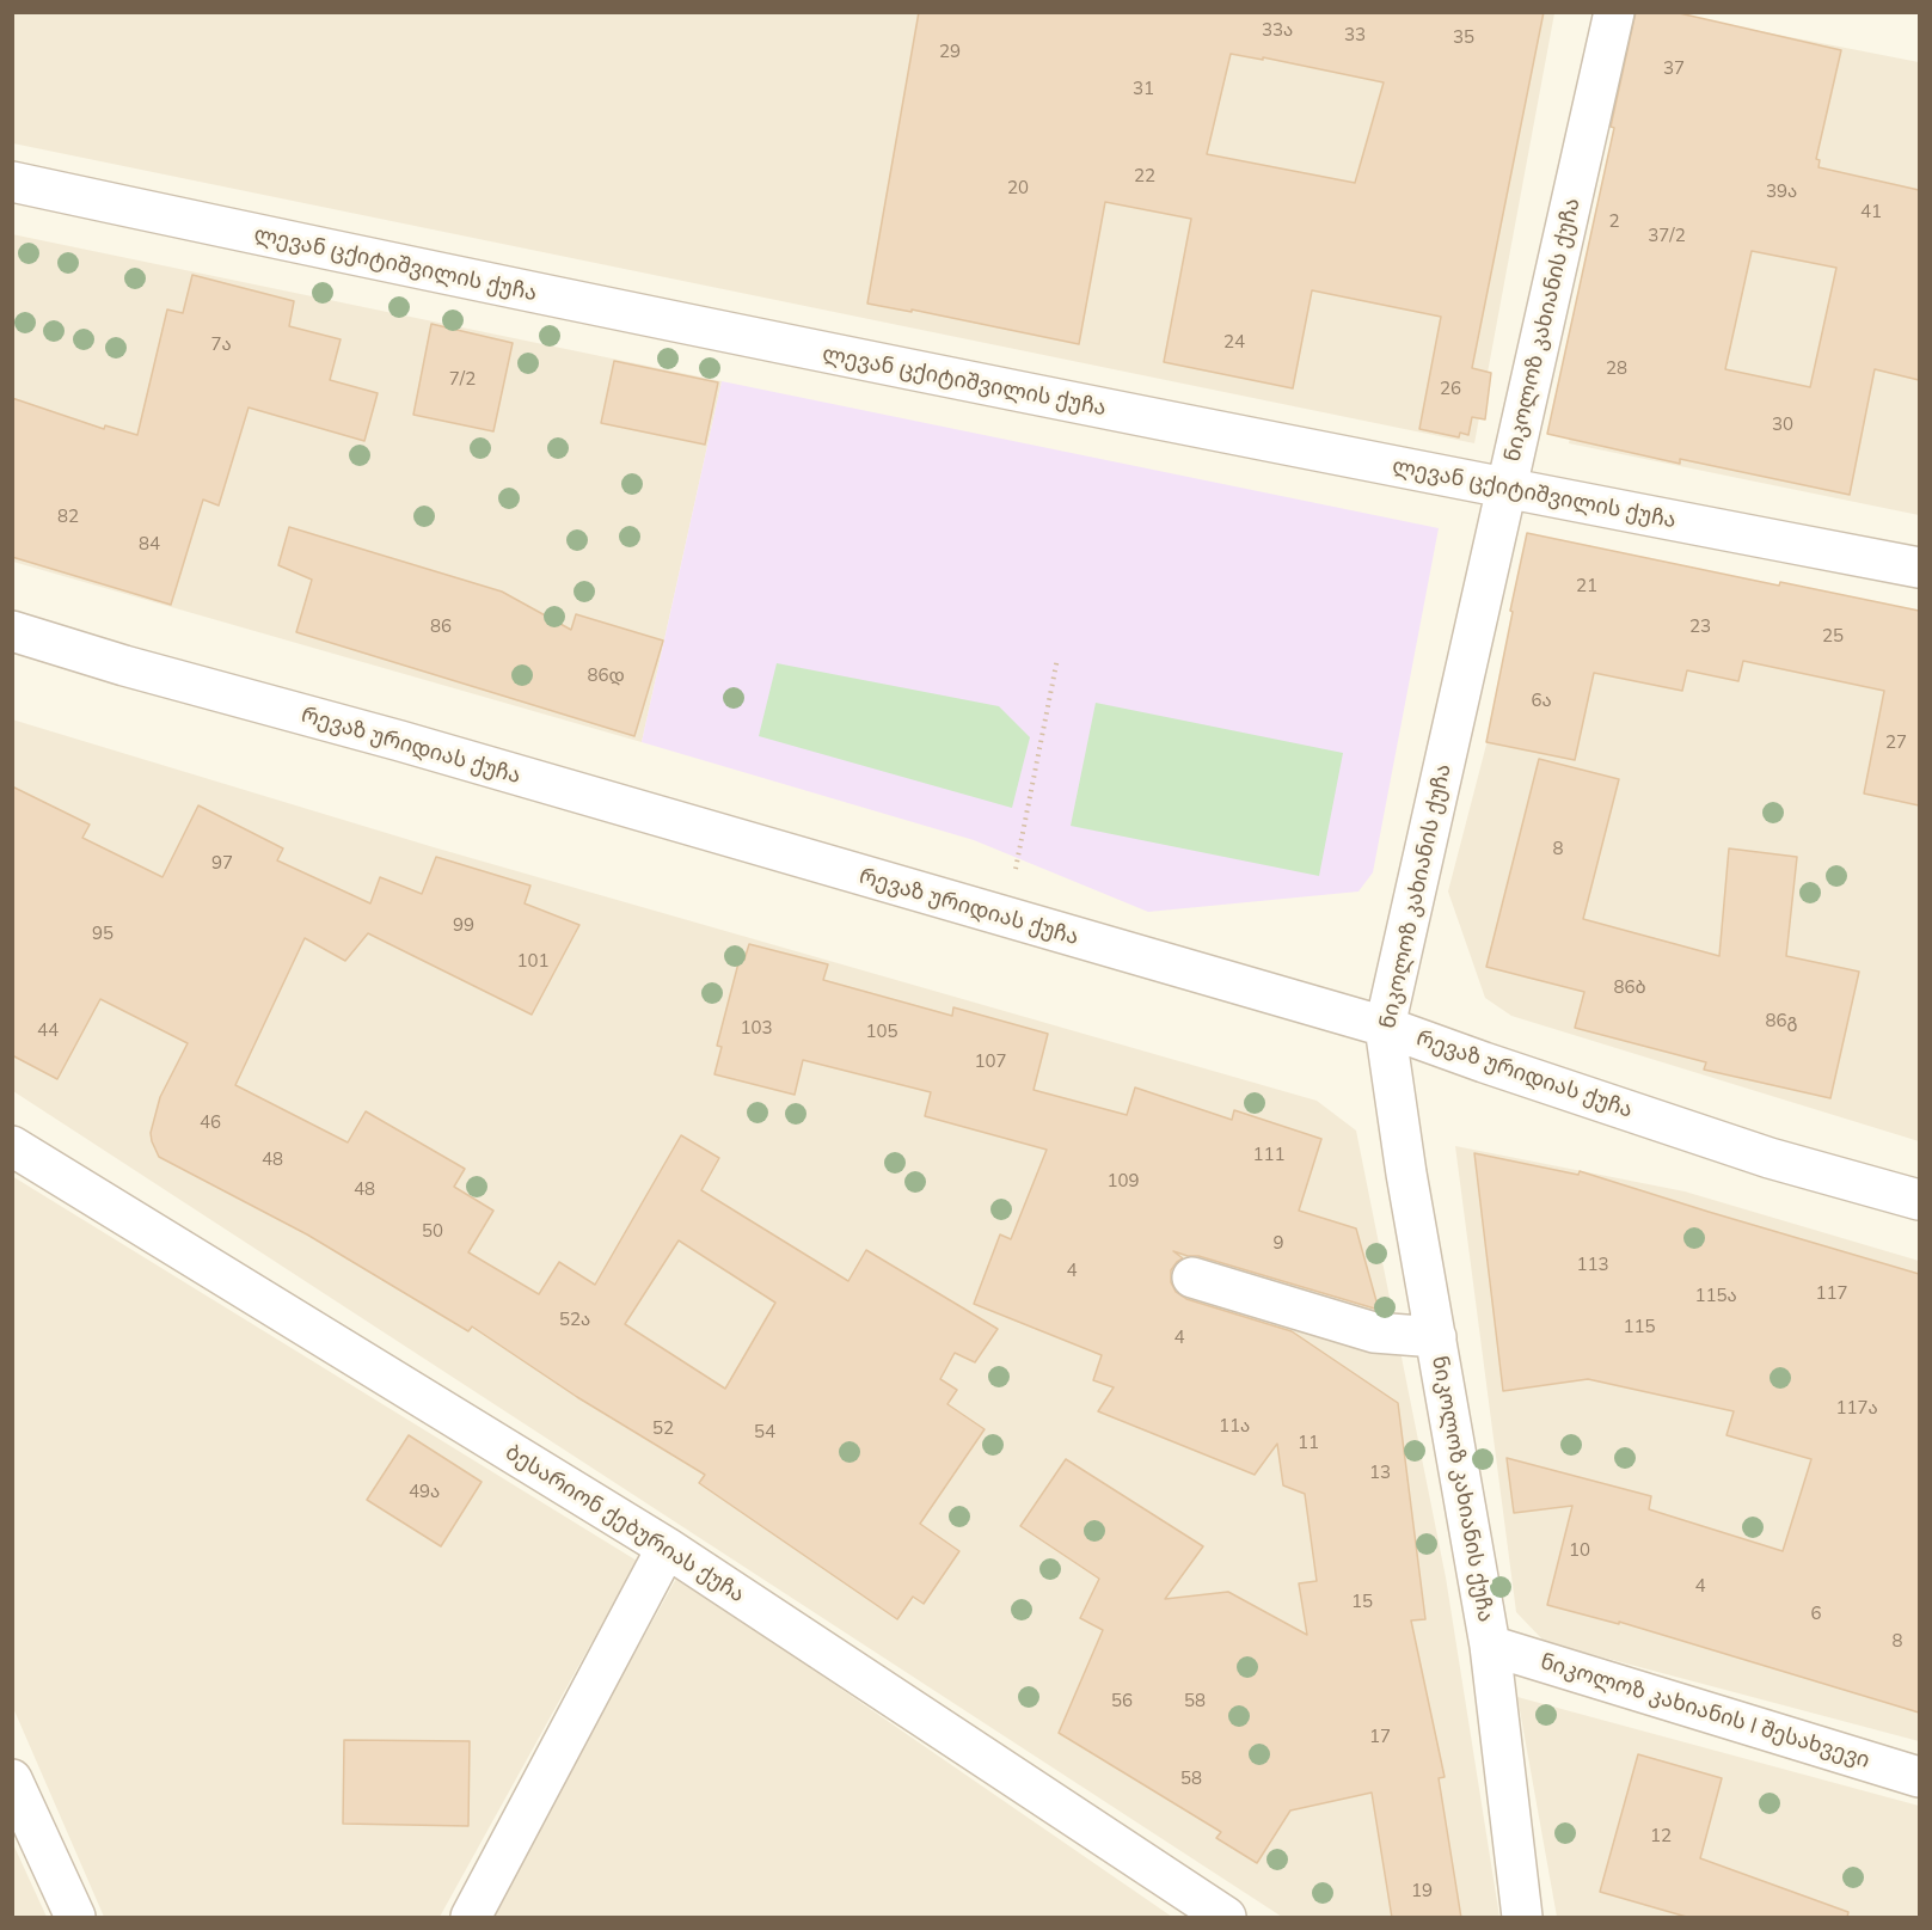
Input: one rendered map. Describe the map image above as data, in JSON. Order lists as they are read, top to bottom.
{
  "streets": {
    "street": [
      "ლევან ცქიტიშვილის ქუჩა",
      "ნიკოლოზ კახიანის ქუჩა",
      "რევაზ ურიდიას ქუჩა",
      "ბესარიონ ქებურიას ქუჩა",
      "ნიკოლოზ კახიანის I შესახვევი"
    ]
  },
  "crossings": [
    ["ლევან ცქიტიშვილის ქუჩა", "ნიკოლოზ კახიანის ქუჩა"],
    ["ნიკოლოზ კახიანის ქუჩა", "რევაზ ურიდიას ქუჩა"],
    ["ნიკოლოზ კახიანის ქუჩა", "ნიკოლოზ კახიანის I შესახვევი"]
  ],
  "house_numbers": [
    "33ა",
    "33",
    "35",
    "29",
    "37",
    "31",
    "22",
    "20",
    "39ა",
    "41",
    "2",
    "37/2",
    "24",
    "7ა",
    "28",
    "7/2",
    "26",
    "30",
    "82",
    "84",
    "21",
    "86",
    "23",
    "25",
    "86დ",
    "6ა",
    "27",
    "8",
    "97",
    "99",
    "95",
    "101",
    "86ბ",
    "86გ",
    "103",
    "44",
    "105",
    "107",
    "46",
    "111",
    "48",
    "109",
    "48",
    "50",
    "9",
    "113",
    "4",
    "117",
    "115ა",
    "52ა",
    "115",
    "4",
    "117ა",
    "11ა",
    "52",
    "54",
    "11",
    "13",
    "49ა",
    "10",
    "4",
    "15",
    "6",
    "8",
    "56",
    "58",
    "17",
    "58",
    "12",
    "19"
  ]
}
